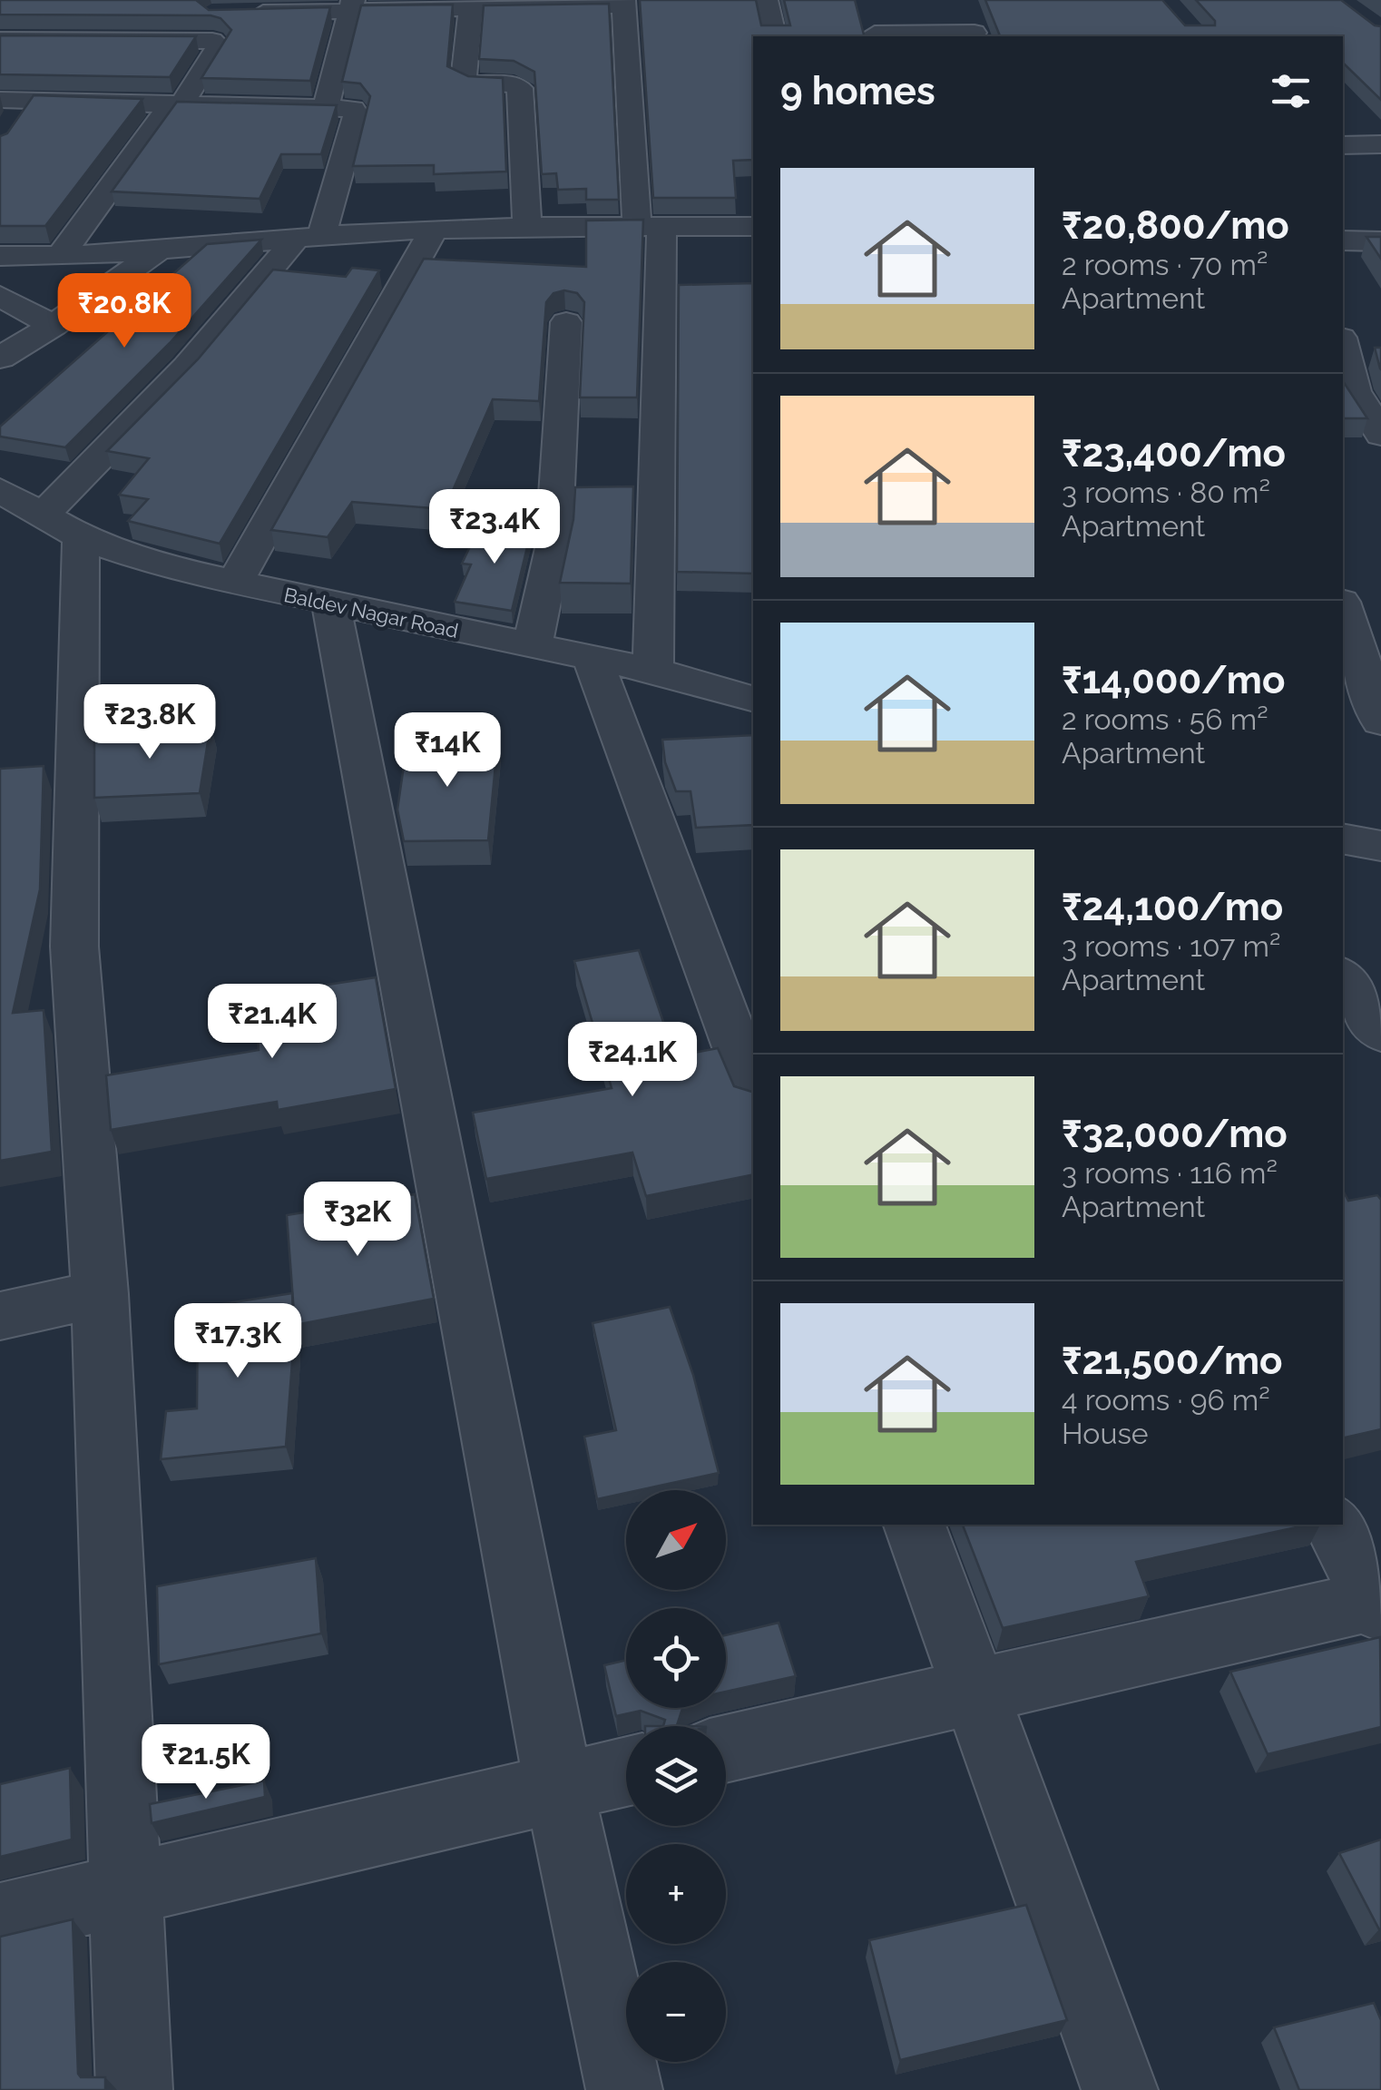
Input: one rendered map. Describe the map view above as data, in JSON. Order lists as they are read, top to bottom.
{
  "streets": {
    "street": ["Baldev Nagar Road"]
  },
  "north": "top right",
  "page": {
    "heading": "9 homes",
    "list": [
      {
        "name": "₹20,800/mo",
        "note": "2 rooms · 70 m² · Apartment"
      },
      {
        "name": "₹23,400/mo",
        "note": "3 rooms · 80 m² · Apartment"
      },
      {
        "name": "₹14,000/mo",
        "note": "2 rooms · 56 m² · Apartment"
      },
      {
        "name": "₹24,100/mo",
        "note": "3 rooms · 107 m² · Apartment"
      },
      {
        "name": "₹32,000/mo",
        "note": "3 rooms · 116 m² · Apartment"
      },
      {
        "name": "₹21,500/mo",
        "note": "4 rooms · 96 m² · House"
      }
    ],
    "price": [
      "₹20.8K",
      "₹23.4K",
      "₹23.8K",
      "₹14K",
      "₹21.4K",
      "₹24.1K",
      "₹32K",
      "₹17.3K",
      "₹21.5K"
    ],
    "map_buttons": ["+", "−"]
  }
}
